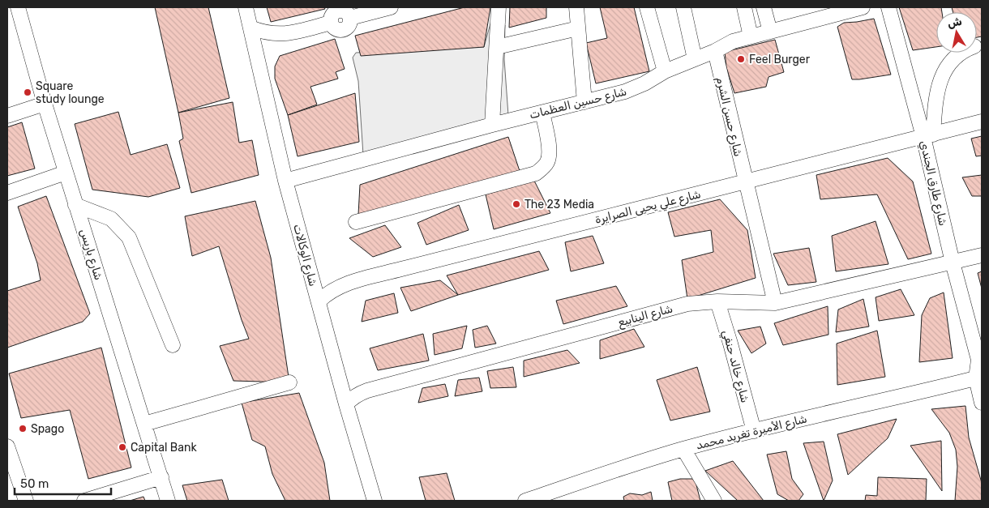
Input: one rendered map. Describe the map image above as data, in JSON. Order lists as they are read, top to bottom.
{
  "streets": {
    "street": [
      "شارع حسين العظمات",
      "شارع حسن الشرم",
      "شارع طارق الجندي",
      "شارع علي يحيى الصرايرة",
      "شارع باريس",
      "شارع الوكالات",
      "شارع الينابيع",
      "شارع خالد حنفي",
      "شارع الأميرة تغريد محمد"
    ]
  },
  "crossings": [
    ["شارع حسين العظمات", "شارع حسن الشرم"],
    ["شارع حسين العظمات", "شارع الوكالات"],
    ["شارع حسن الشرم", "شارع علي يحيى الصرايرة"],
    ["شارع حسن الشرم", "شارع الينابيع"],
    ["شارع طارق الجندي", "شارع علي يحيى الصرايرة"],
    ["شارع طارق الجندي", "شارع الينابيع"],
    ["شارع طارق الجندي", "شارع الأميرة تغريد محمد"],
    ["شارع علي يحيى الصرايرة", "شارع الوكالات"],
    ["شارع الوكالات", "شارع الينابيع"],
    ["شارع الينابيع", "شارع خالد حنفي"],
    ["شارع خالد حنفي", "شارع الأميرة تغريد محمد"]
  ],
  "places": [
    "Feel Burger",
    "Square study lounge",
    "The 23 Media",
    "Spago",
    "Capital Bank"
  ],
  "scale_bar": "50 m",
  "north": "top"
}
